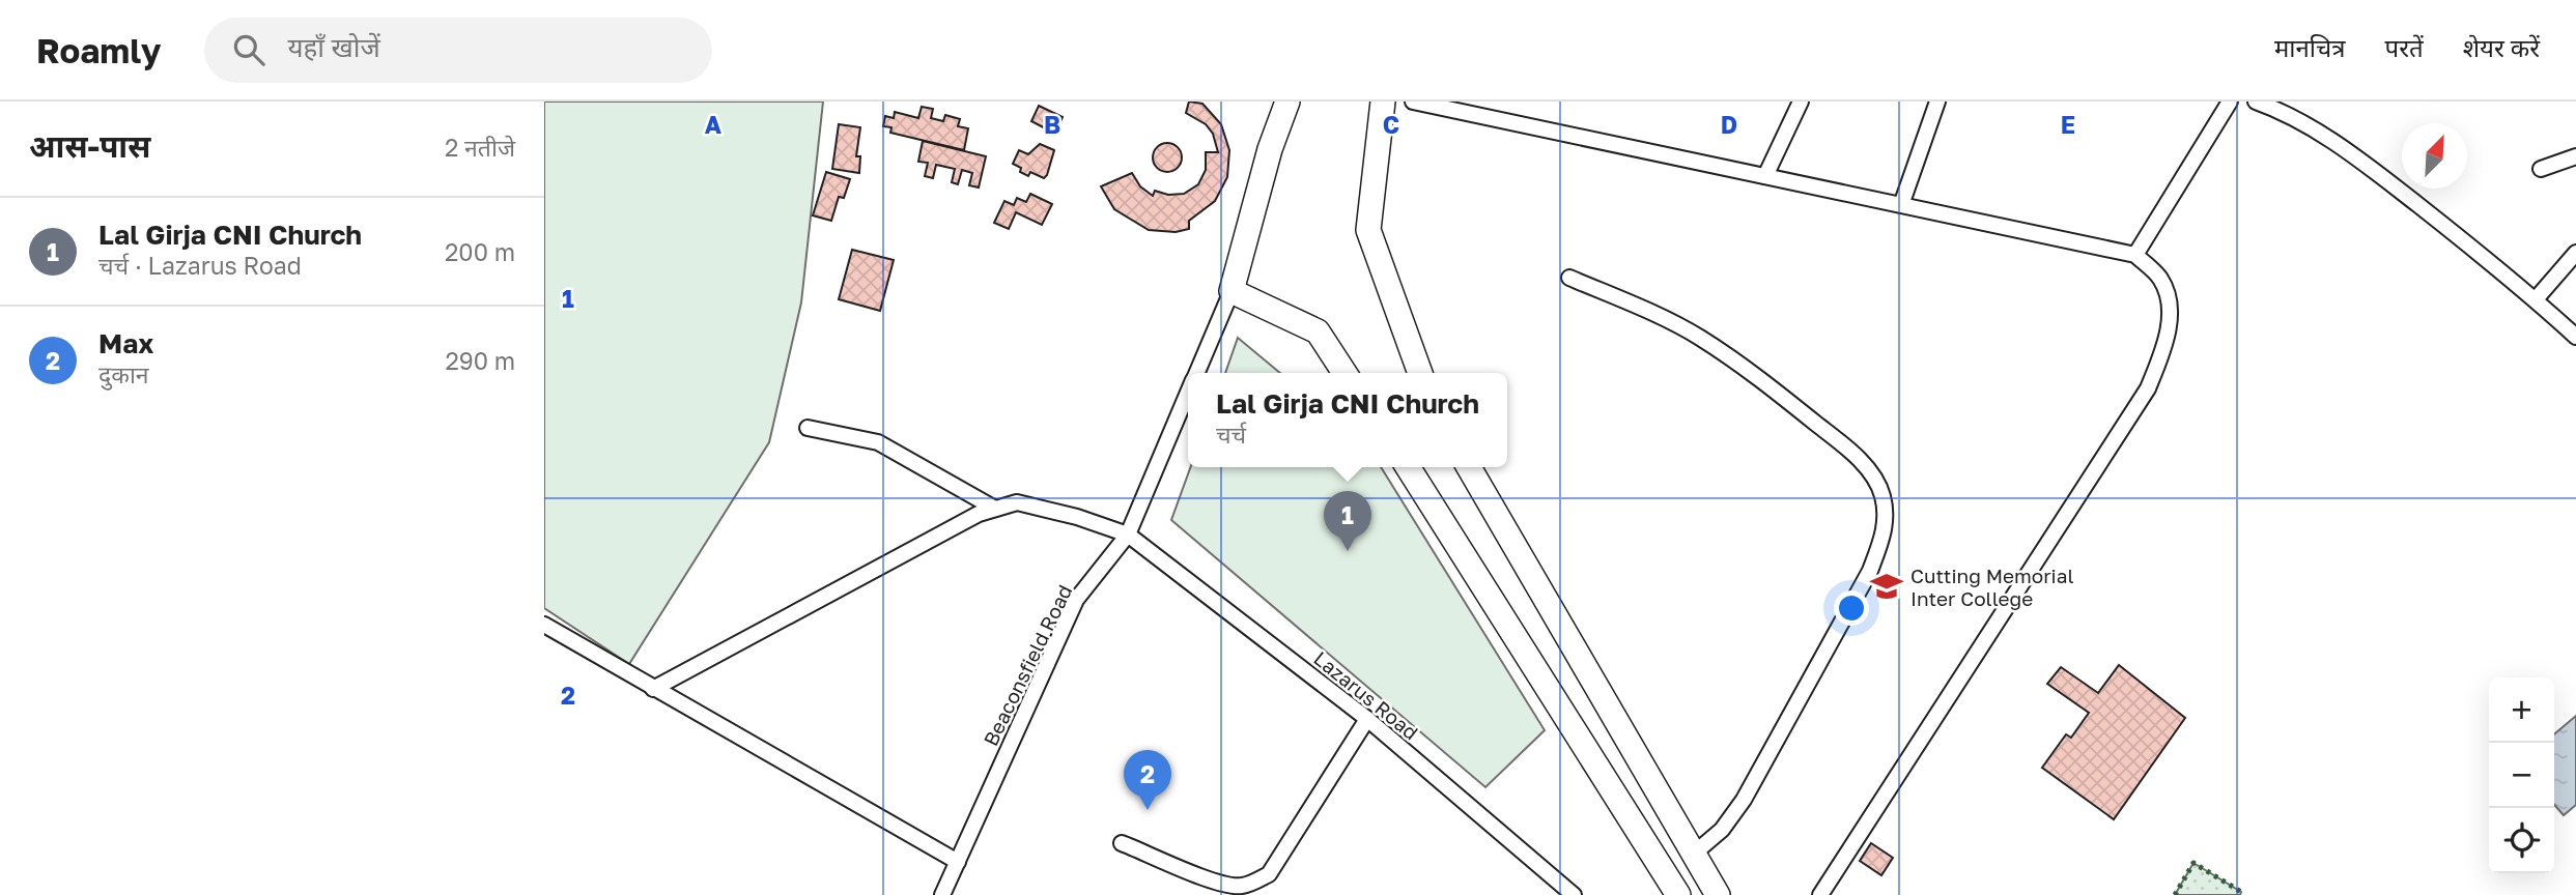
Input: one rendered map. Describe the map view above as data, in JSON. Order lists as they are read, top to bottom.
{
  "streets": {
    "street": ["Beaconsfield Road", "Lazarus Road"]
  },
  "crossings": [
    ["Beaconsfield Road", "Lazarus Road"]
  ],
  "places": {
    "school or university": ["Cutting Memorial Inter College"]
  },
  "north": "top right",
  "page": {
    "header": "Roamly",
    "search": "यहाँ खोजें",
    "nav": ["मानचित्र", "परतें", "शेयर करें"],
    "heading": ["आस-पास", "2 नतीजे"],
    "list": [
      {
        "mark": "1",
        "name": "Lal Girja CNI Church",
        "note": "चर्च · Lazarus Road",
        "value": "200 m"
      },
      {
        "mark": "2",
        "name": "Max",
        "note": "दुकान",
        "value": "290 m"
      }
    ],
    "popup": ["Lal Girja CNI Church", "चर्च"],
    "pins": ["1", "2"],
    "map_buttons": ["+", "−"]
  },
  "grid": {
    "columns": [
      "A",
      "B",
      "C",
      "D",
      "E"
    ],
    "rows": ["1", "2"]
  }
}
